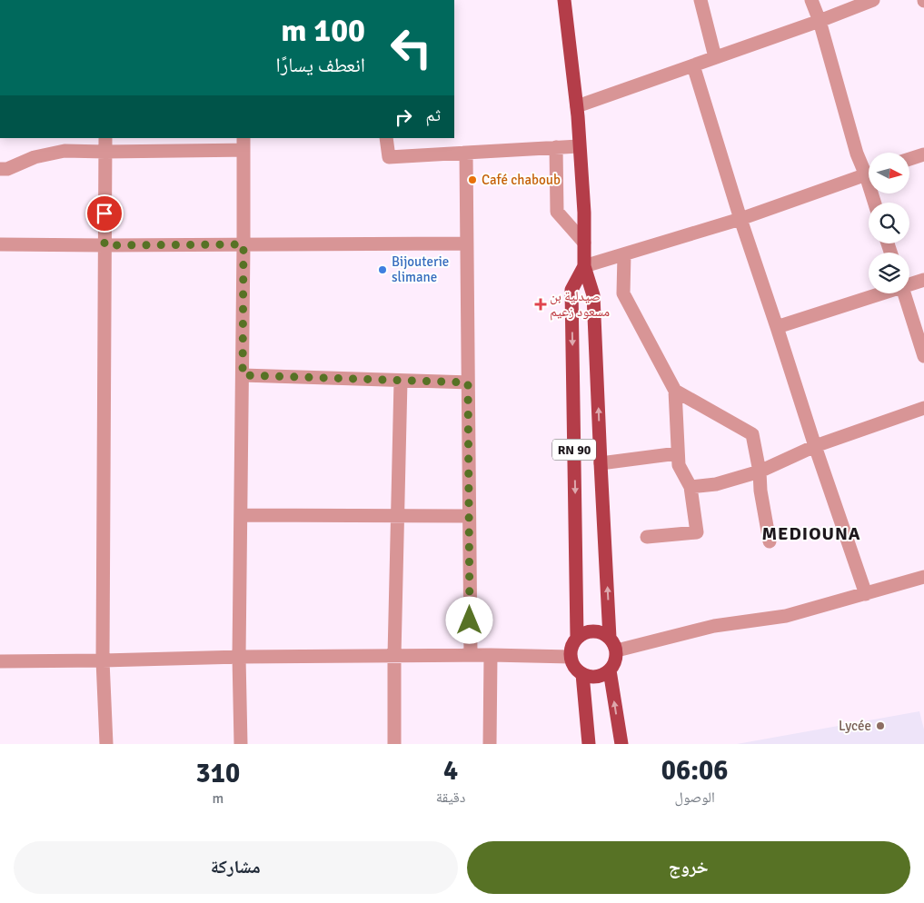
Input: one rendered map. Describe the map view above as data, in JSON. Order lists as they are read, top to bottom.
{
  "streets": {
    "main road": ["RN 90"]
  },
  "districts": ["MEDIOUNA"],
  "places": {
    "other": ["Café chaboub", "Bijouterie slimane", "Lycée"],
    "health": ["صيدلية بن مسعود زعيم"]
  },
  "north": "right",
  "page": {
    "turn": ["100 m", "انعطف يسارًا"],
    "then": "ثم",
    "eta": [
      "06:06",
      "الوصول",
      "4",
      "دقيقة",
      "310",
      "m"
    ],
    "buttons": ["خروج", "مشاركة"]
  }
}
